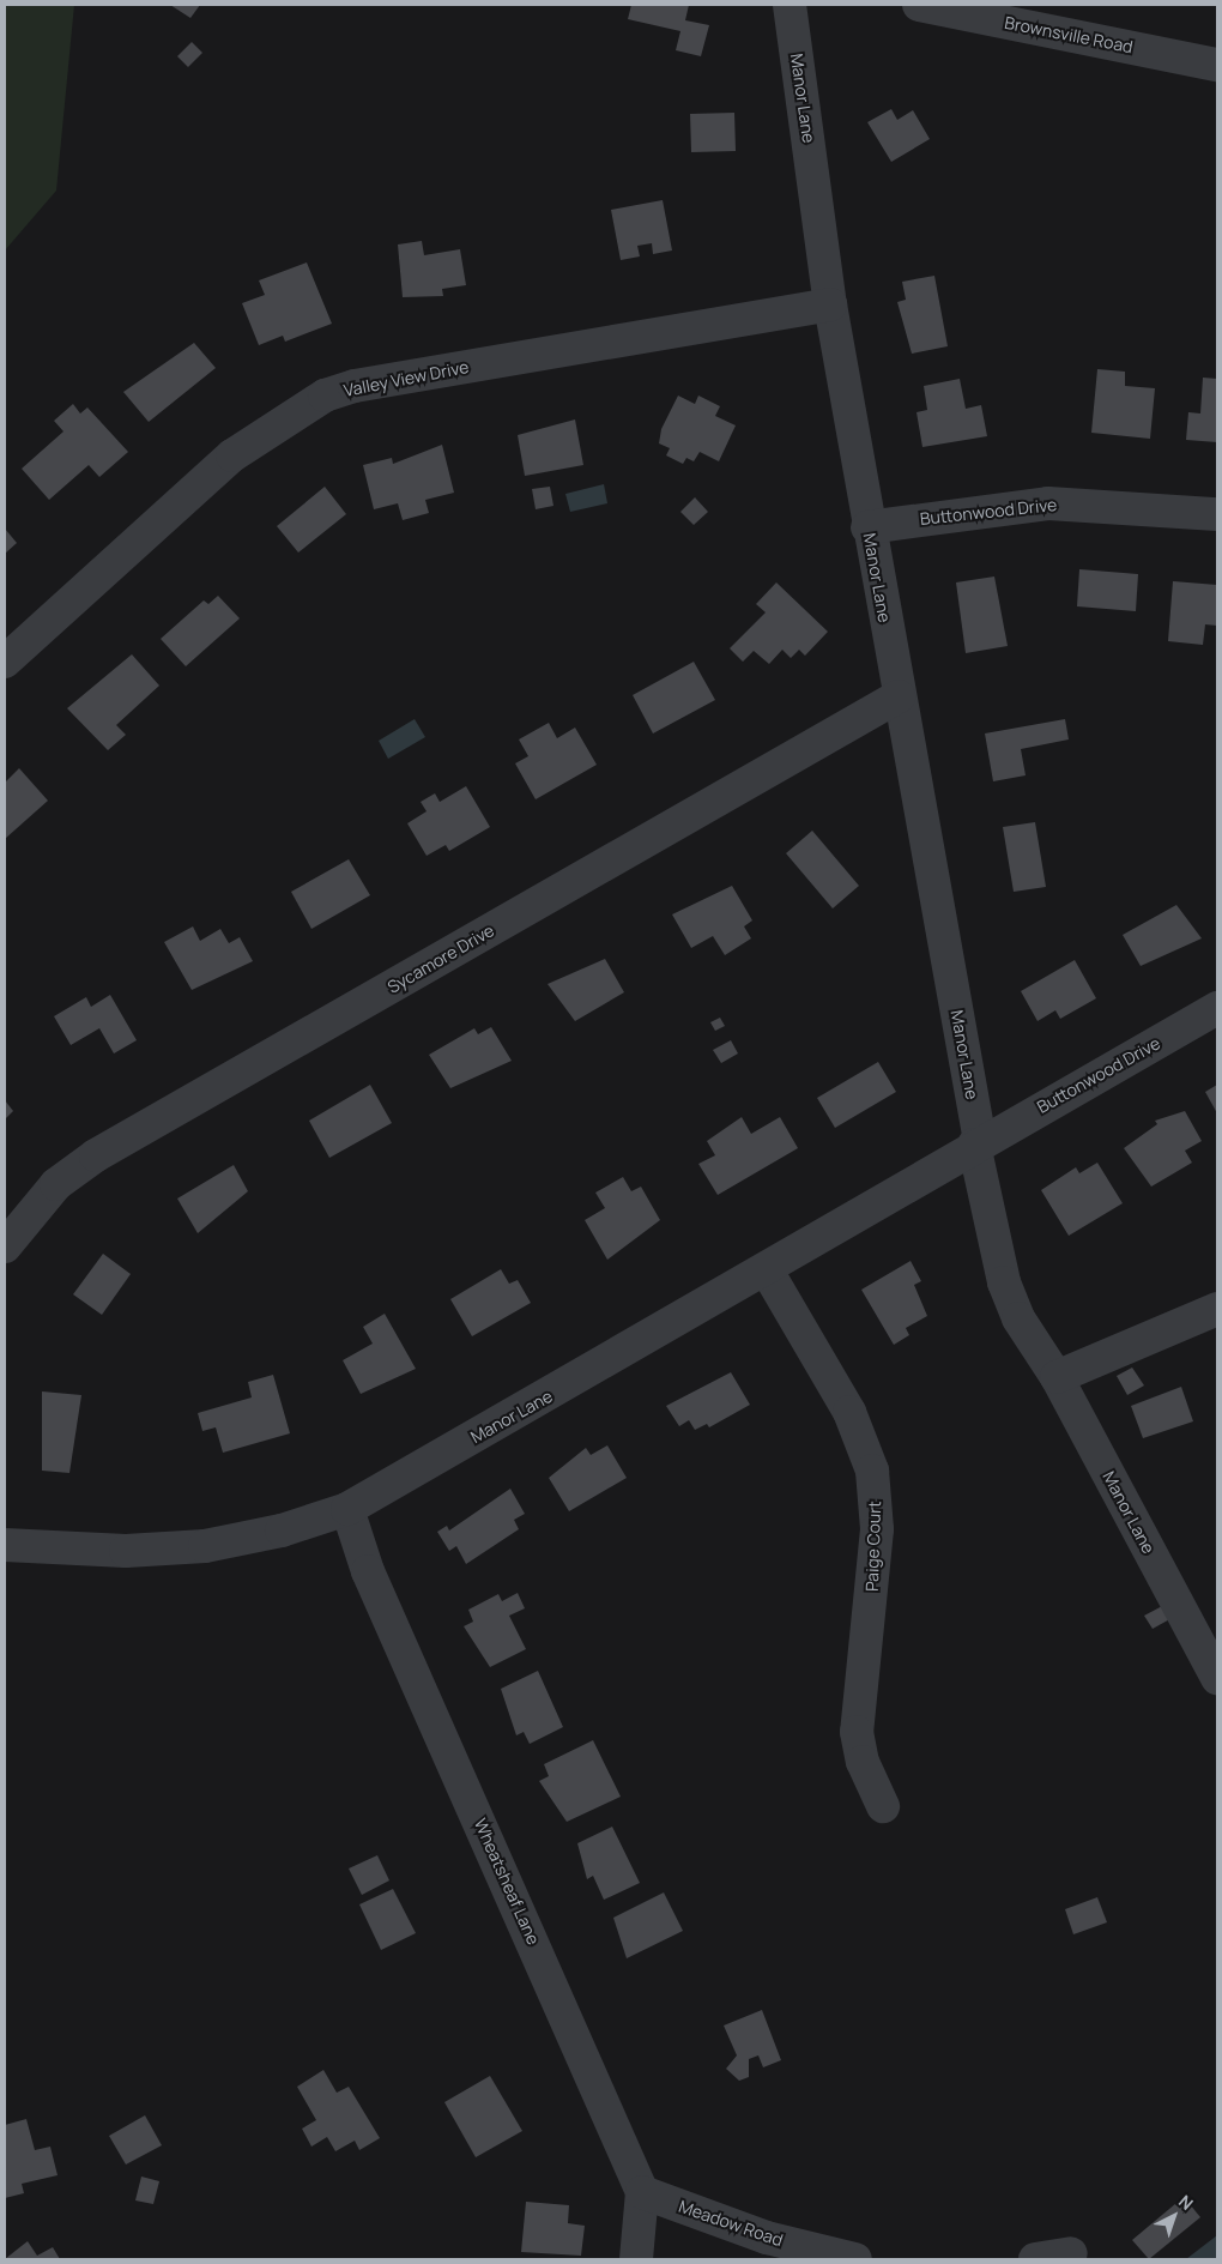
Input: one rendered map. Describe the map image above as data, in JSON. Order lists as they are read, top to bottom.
{
  "streets": {
    "street": [
      "Brownsville Road",
      "Manor Lane",
      "Valley View Drive",
      "Buttonwood Drive",
      "Sycamore Drive",
      "Paige Court",
      "Wheatsheaf Lane",
      "Meadow Road"
    ]
  },
  "crossings": [
    ["Manor Lane", "Valley View Drive"],
    ["Manor Lane", "Buttonwood Drive"],
    ["Manor Lane", "Sycamore Drive"],
    ["Manor Lane", "Paige Court"],
    ["Manor Lane", "Wheatsheaf Lane"],
    ["Wheatsheaf Lane", "Meadow Road"]
  ],
  "north": "top right"
}
